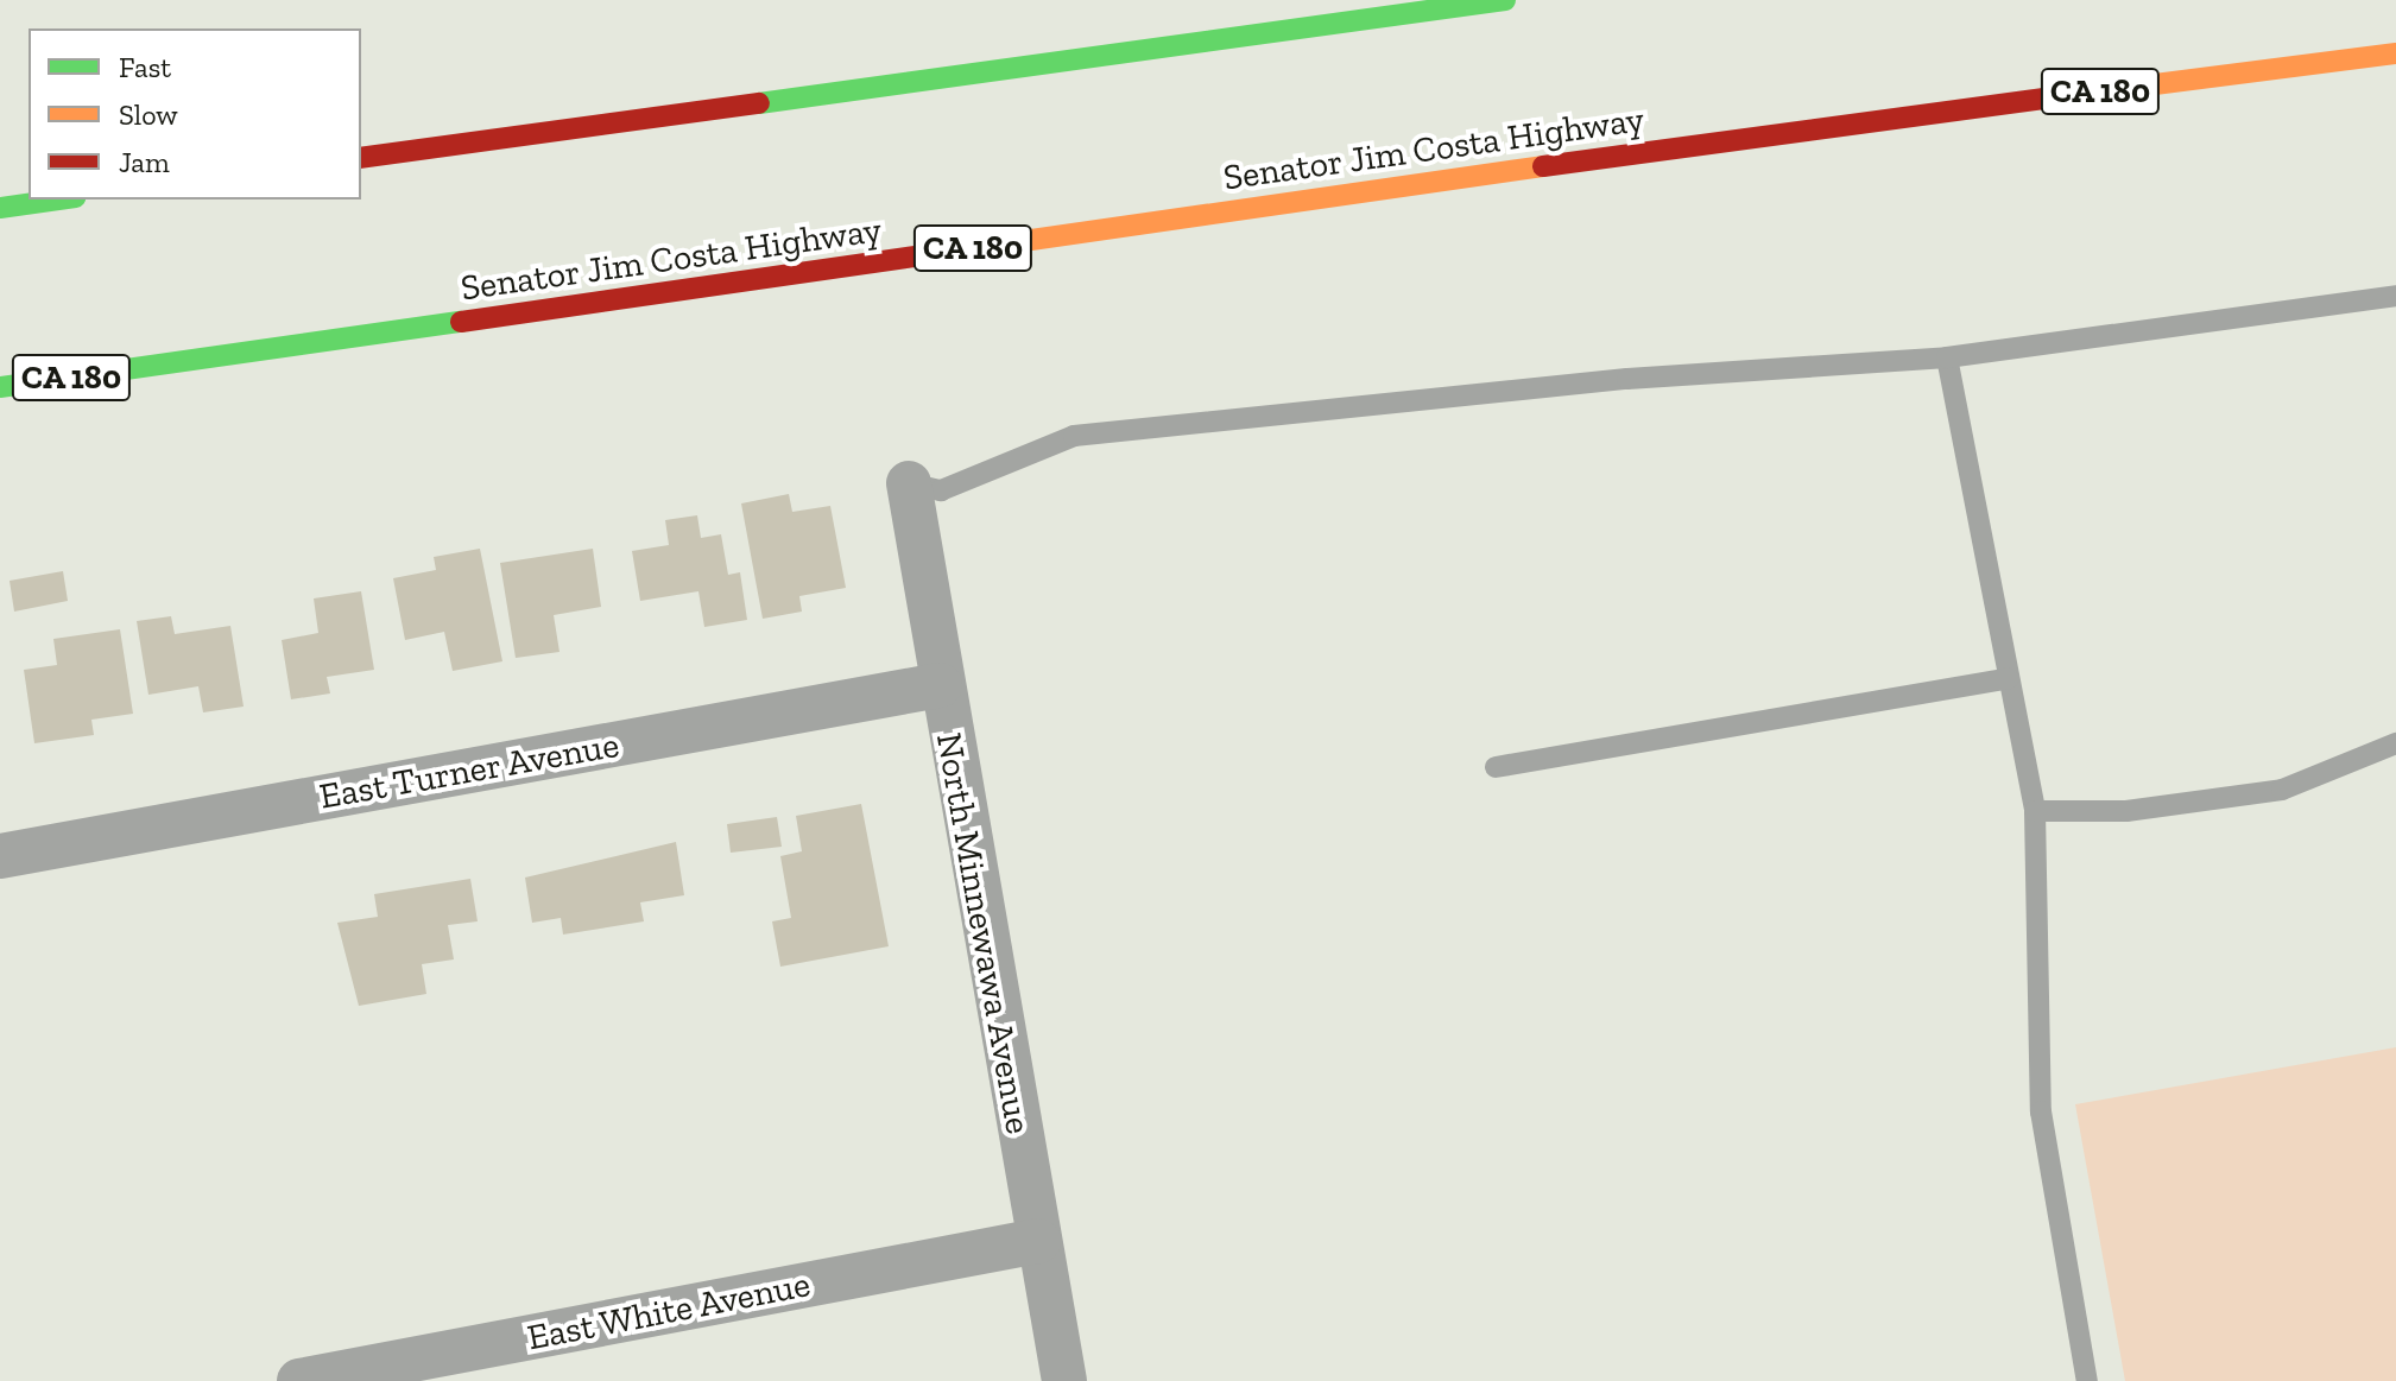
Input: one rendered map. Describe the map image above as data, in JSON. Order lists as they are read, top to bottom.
{
  "streets": {
    "highway": ["CA 180", "Senator Jim Costa Highway"],
    "street": ["East Turner Avenue", "North Minnewawa Avenue", "East White Avenue"]
  },
  "crossings": [
    ["CA 180", "Senator Jim Costa Highway"],
    ["East Turner Avenue", "North Minnewawa Avenue"],
    ["North Minnewawa Avenue", "East White Avenue"]
  ],
  "legend": ["Fast", "Slow", "Jam"]
}
